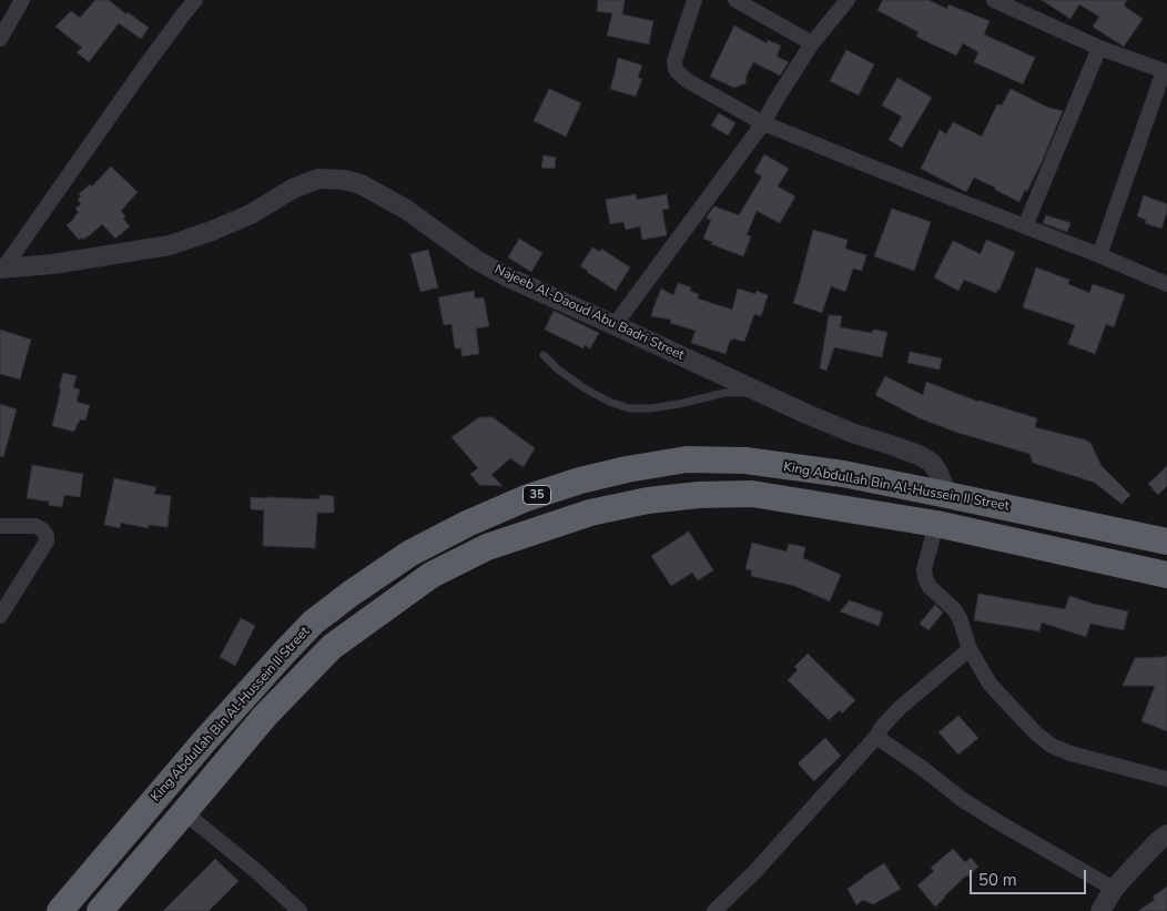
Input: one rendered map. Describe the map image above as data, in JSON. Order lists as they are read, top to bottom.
{
  "streets": {
    "highway": ["King Abdullah Bin Al-Hussein II Street", "35"],
    "street": ["Najeeb Al-Daoud Abu Badri Street"]
  },
  "crossings": [
    ["Najeeb Al-Daoud Abu Badri Street", "King Abdullah Bin Al-Hussein II Street"]
  ],
  "scale_bar": "50 m"
}
